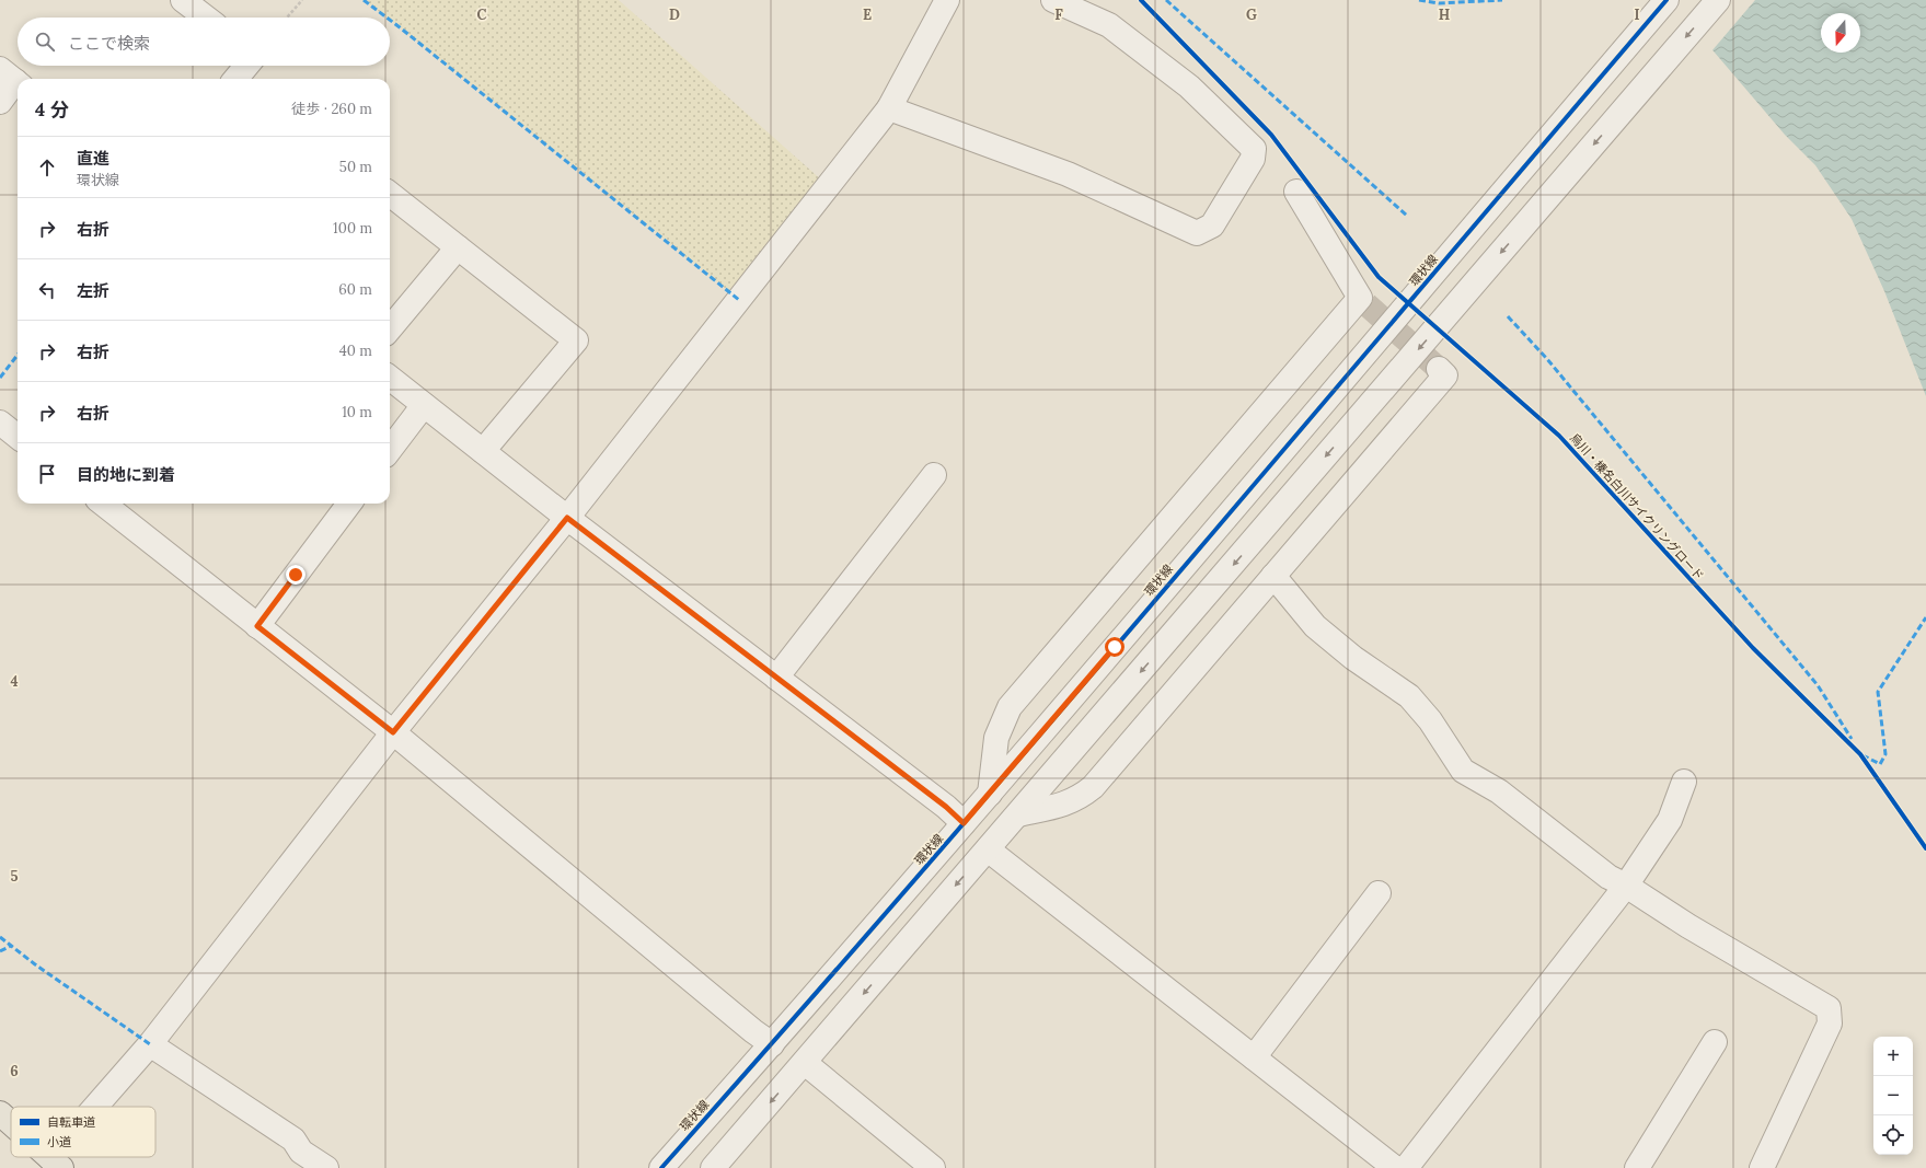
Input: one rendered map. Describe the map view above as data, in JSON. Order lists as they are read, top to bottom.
{
  "streets": {
    "street": ["環状線"],
    "cycle path": ["烏川・榛名白川サイクリングロード"]
  },
  "legend": ["自転車道", "小道"],
  "north": "bottom",
  "page": {
    "search": "ここで検索",
    "heading": ["4 分", "徒歩 · 260 m"],
    "list": [
      ["直進", "環状線", "50 m"],
      ["右折", "100 m"],
      ["左折", "60 m"],
      ["右折", "40 m"],
      ["右折", "10 m"],
      "目的地に到着"
    ],
    "map_buttons": ["+", "−"]
  },
  "grid": {
    "columns": [
      "C",
      "D",
      "E",
      "F",
      "G",
      "H",
      "I"
    ],
    "rows": ["4", "5", "6"]
  }
}
